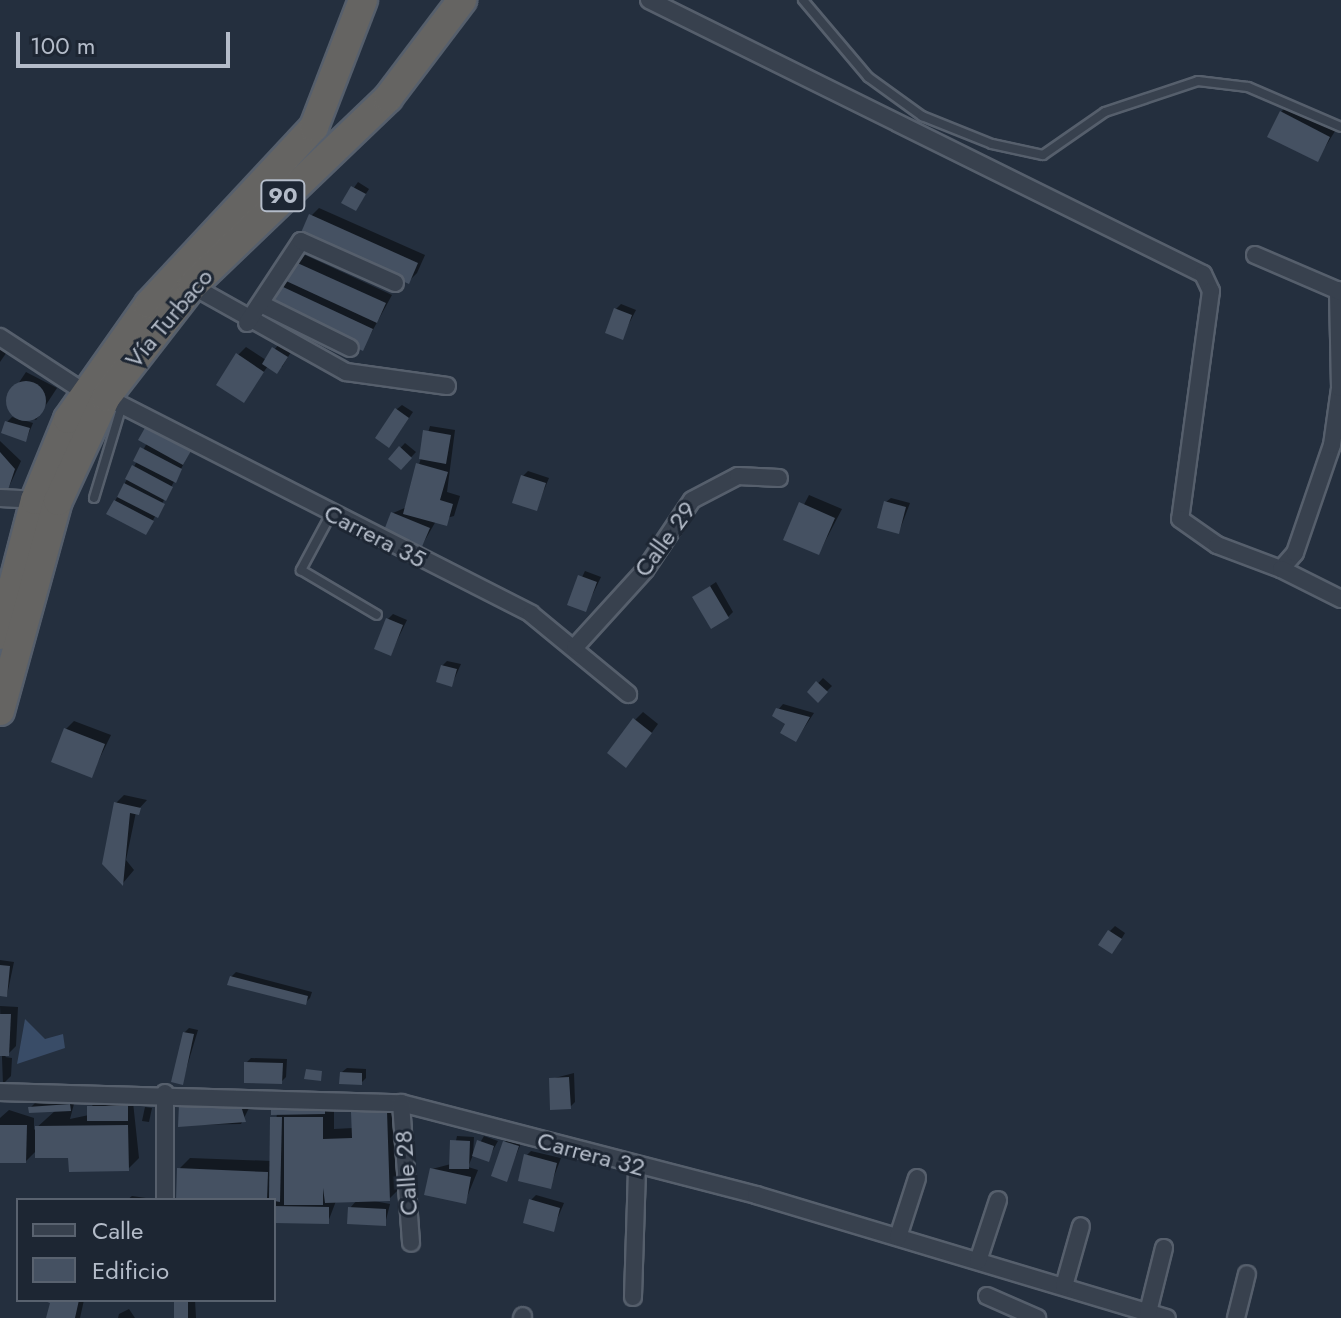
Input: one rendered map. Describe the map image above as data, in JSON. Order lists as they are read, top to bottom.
{
  "streets": {
    "highway": ["90", "Vía Turbaco"],
    "street": [
      "Carrera 35",
      "Calle 29",
      "Carrera 32",
      "Calle 28"
    ]
  },
  "crossings": [
    ["Vía Turbaco", "Carrera 35"],
    ["Carrera 35", "Calle 29"],
    ["Carrera 32", "Calle 28"]
  ],
  "legend": ["Calle", "Edificio"],
  "scale_bar": "100 m"
}
